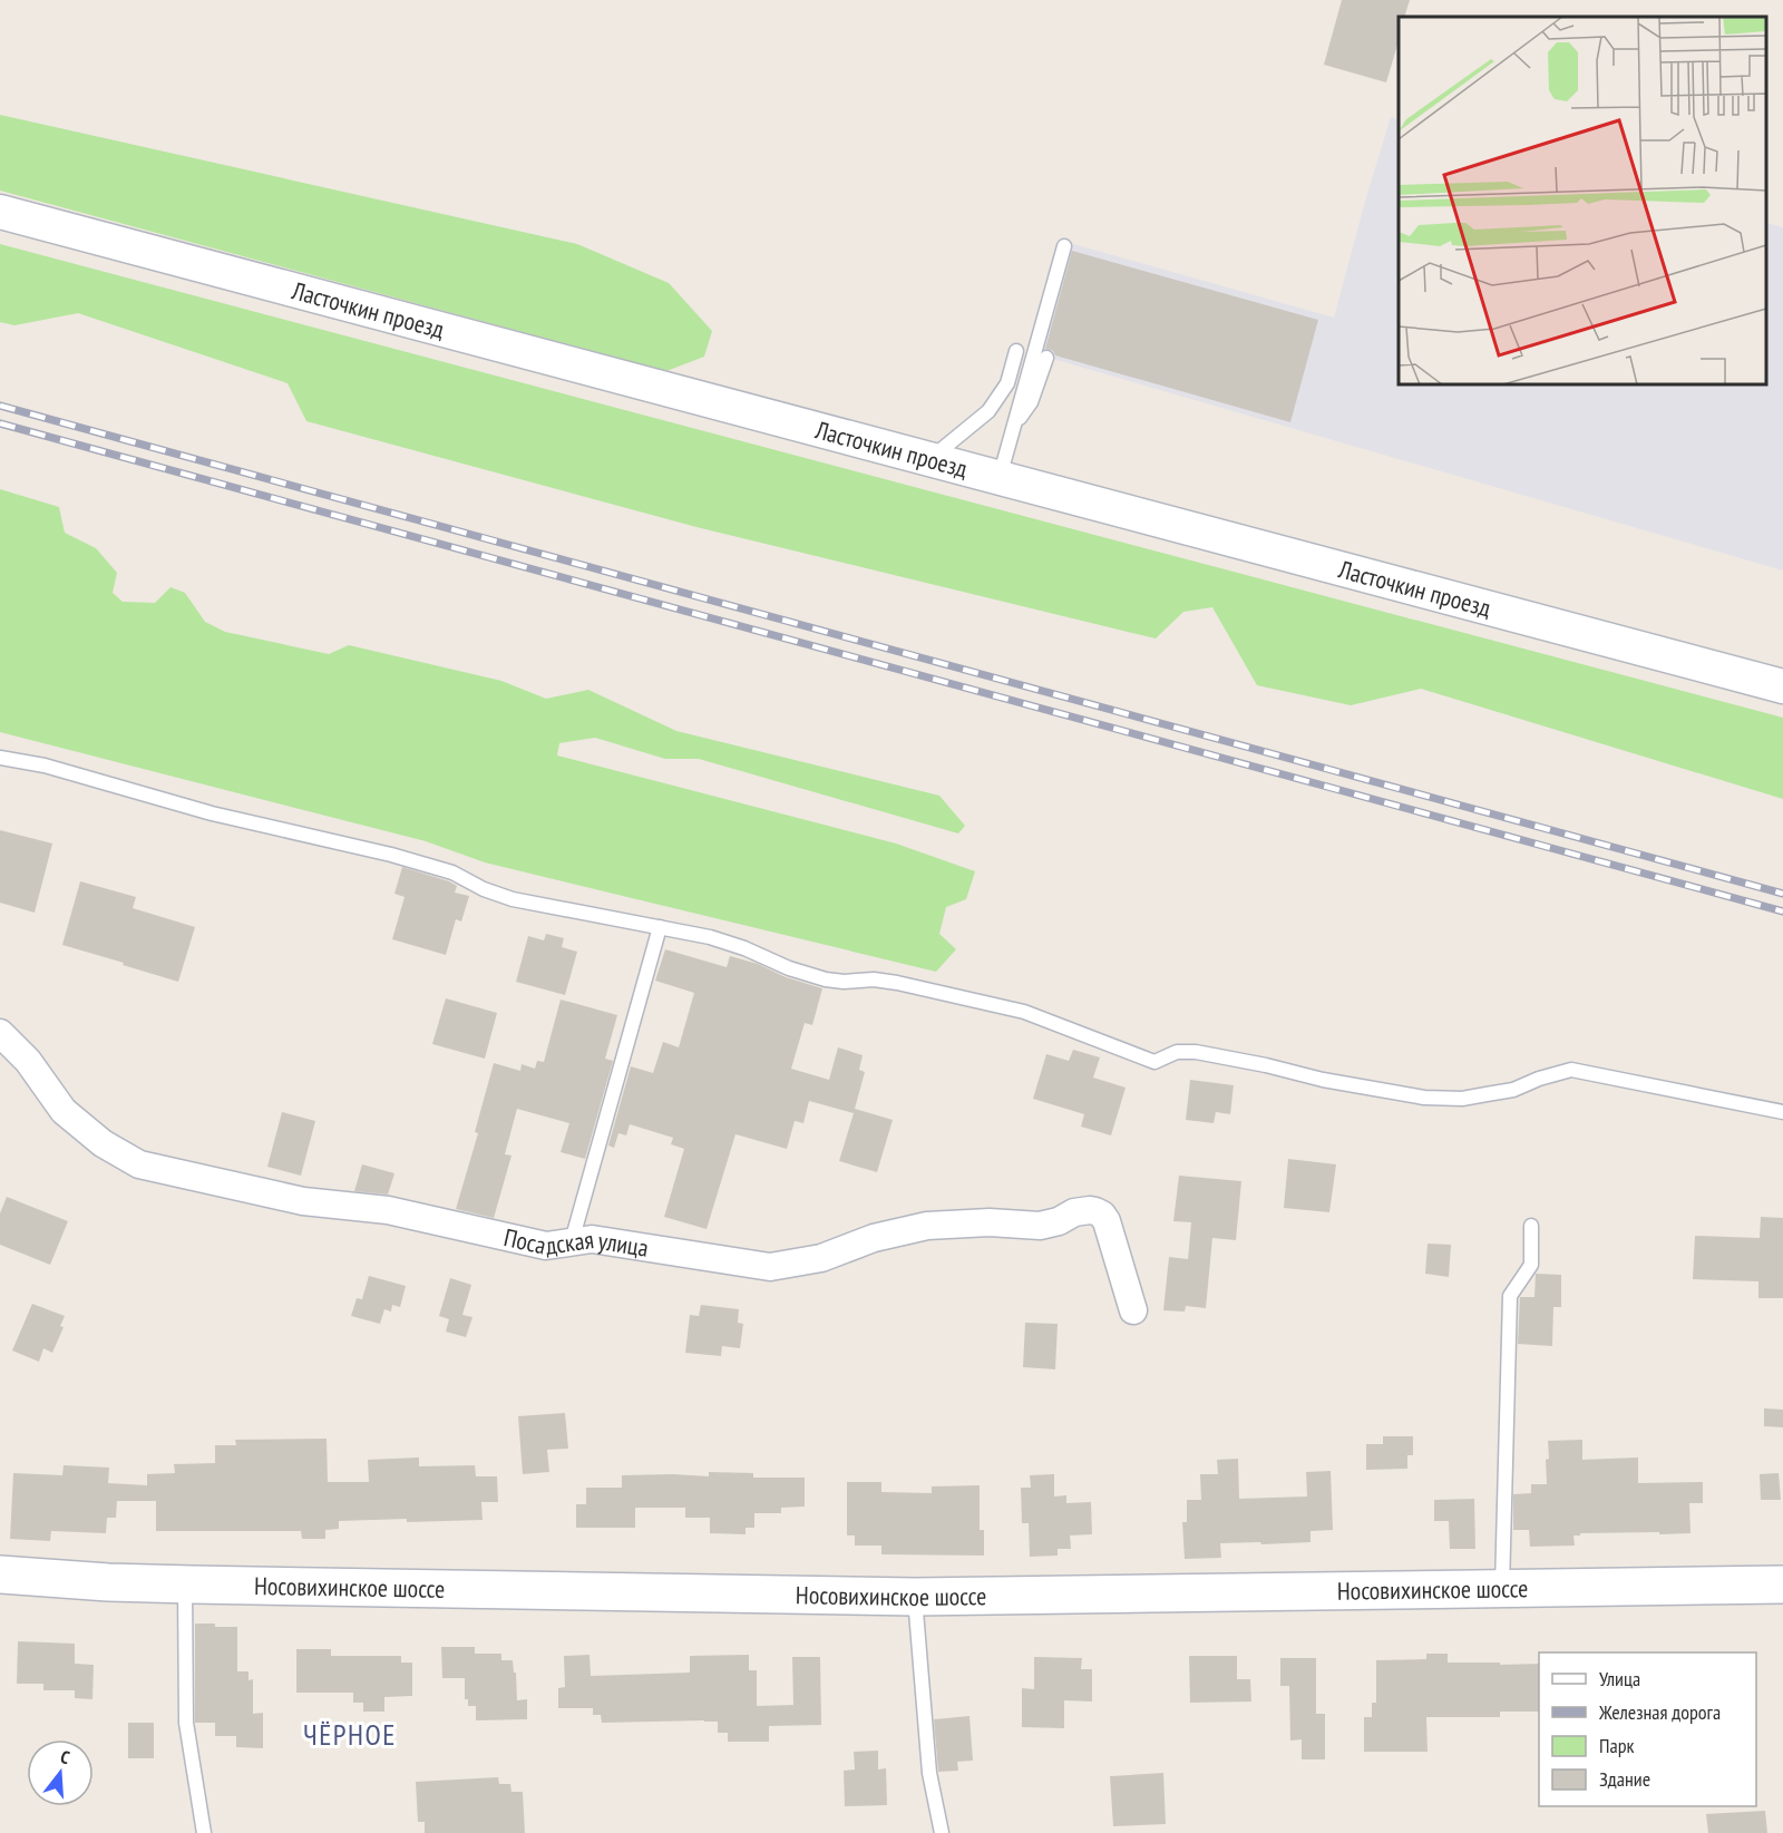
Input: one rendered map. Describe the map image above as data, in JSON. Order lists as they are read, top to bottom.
{
  "streets": {
    "main road": ["Носовихинское шоссе"],
    "street": ["Ласточкин проезд", "Посадская улица"]
  },
  "districts": ["ЧЁРНОЕ"],
  "legend": [
    "Улица",
    "Железная дорога",
    "Парк",
    "Здание"
  ],
  "north": "top"
}
